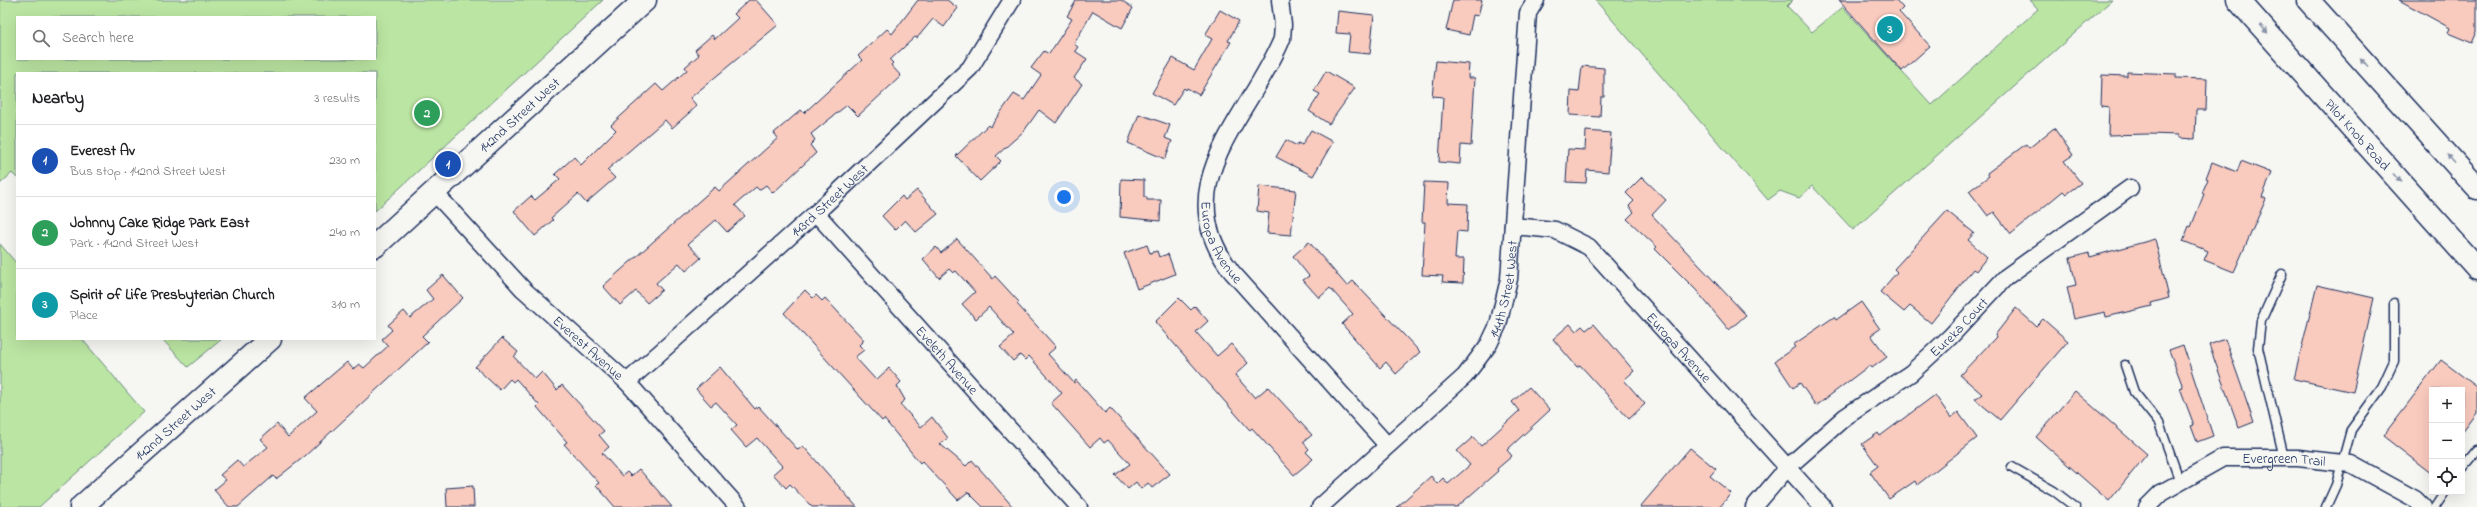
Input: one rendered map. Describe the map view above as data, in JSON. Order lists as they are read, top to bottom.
{
  "streets": {
    "street": [
      "142nd Street West",
      "Pilot Knob Road",
      "143rd Street West",
      "Europa Avenue",
      "144th Street West",
      "Eureka Court",
      "Everest Avenue",
      "Eveleth Avenue",
      "Evergreen Trail"
    ]
  },
  "crossings": [
    ["142nd Street West", "Everest Avenue"],
    ["143rd Street West", "Everest Avenue"],
    ["143rd Street West", "Eveleth Avenue"],
    ["Europa Avenue", "144th Street West"],
    ["Europa Avenue", "Eureka Court"]
  ],
  "page": {
    "pins": ["3", "2", "1"],
    "search": "Search here",
    "heading": ["Nearby", "3 results"],
    "list": [
      {
        "mark": "1",
        "name": "Everest Av",
        "note": "Bus stop · 142nd Street West",
        "value": "230 m"
      },
      {
        "mark": "2",
        "name": "Johnny Cake Ridge Park East",
        "note": "Park · 142nd Street West",
        "value": "240 m"
      },
      {
        "mark": "3",
        "name": "Spirit of Life Presbyterian Church",
        "note": "Place",
        "value": "310 m"
      }
    ],
    "map_buttons": ["+", "−"]
  }
}
